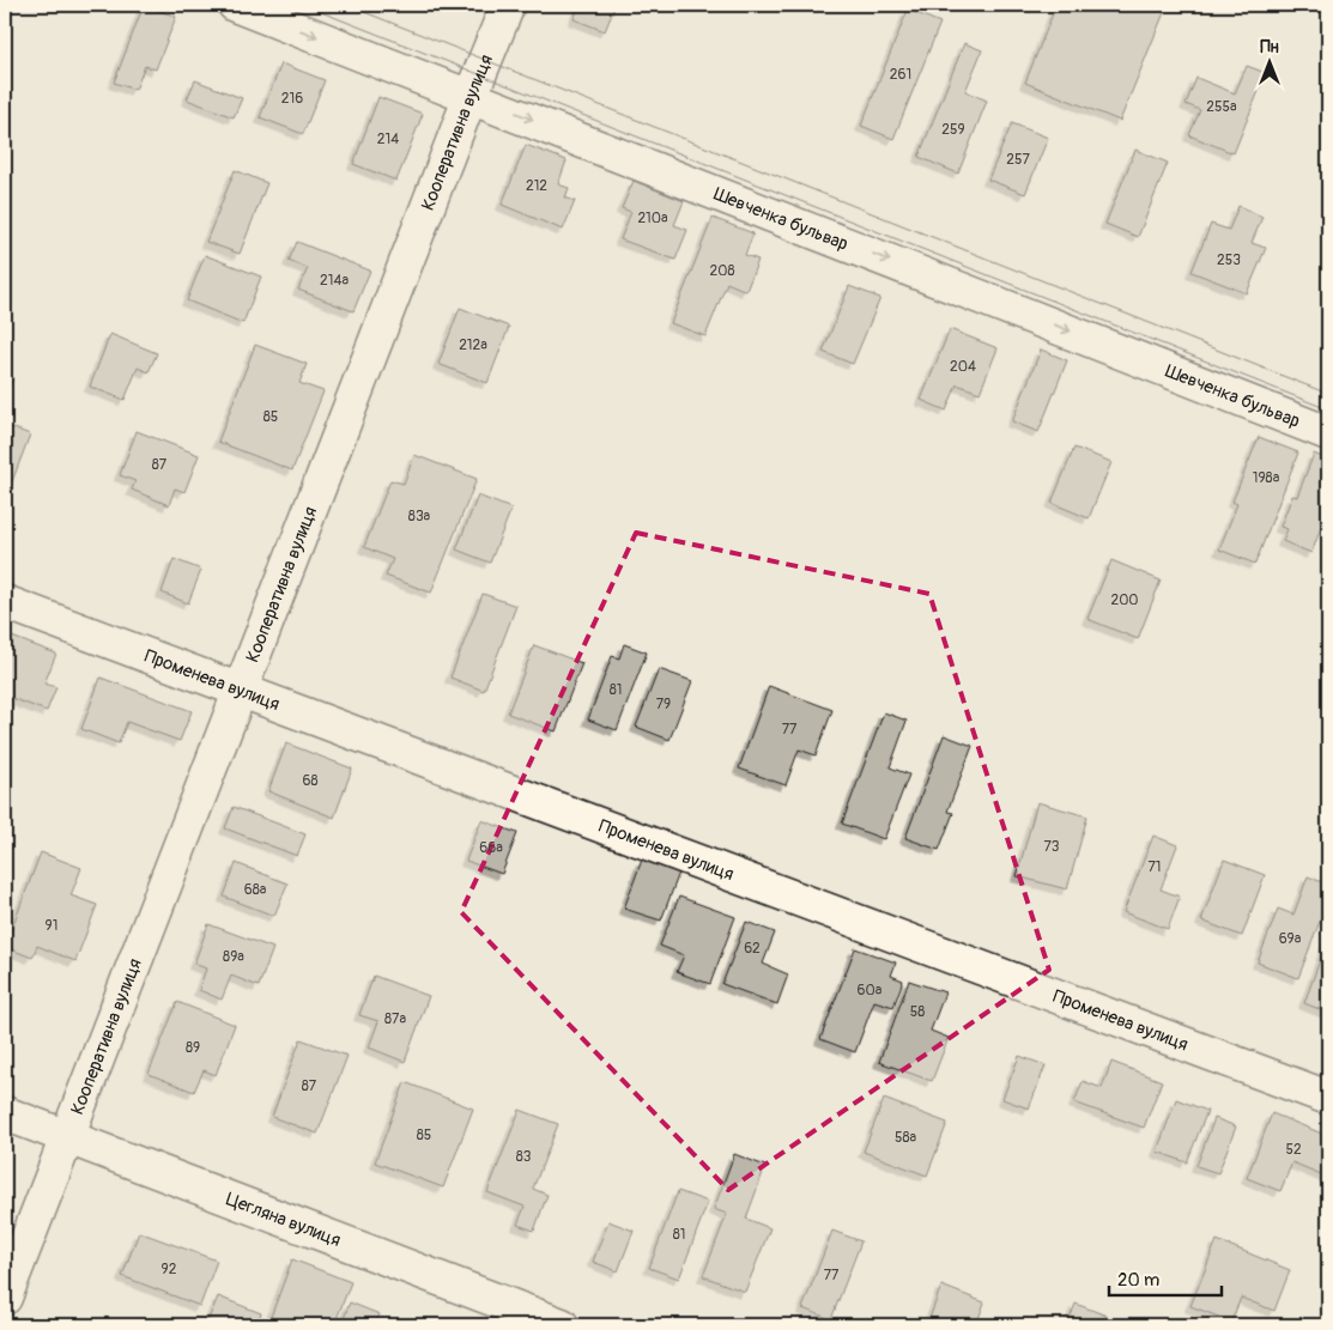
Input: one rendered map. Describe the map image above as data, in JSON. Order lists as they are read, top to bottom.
{
  "streets": {
    "street": [
      "Кооперативна вулиця",
      "Шевченка бульвар",
      "Променева вулиця",
      "Цегляна вулиця"
    ]
  },
  "crossings": [
    ["Кооперативна вулиця", "Шевченка бульвар"],
    ["Кооперативна вулиця", "Променева вулиця"],
    ["Кооперативна вулиця", "Цегляна вулиця"]
  ],
  "one_way": ["Шевченка бульвар"],
  "house_numbers": [
    "261",
    "216",
    "255а",
    "259",
    "214",
    "257",
    "212",
    "210а",
    "253",
    "208",
    "214а",
    "212а",
    "204",
    "85",
    "87",
    "198а",
    "83а",
    "200",
    "81",
    "79",
    "77",
    "68",
    "73",
    "66а",
    "71",
    "68а",
    "91",
    "69а",
    "62",
    "89а",
    "60а",
    "58",
    "87а",
    "89",
    "87",
    "85",
    "58а",
    "52",
    "83",
    "81",
    "92",
    "77"
  ],
  "scale_bar": "20 m",
  "north": "top"
}
